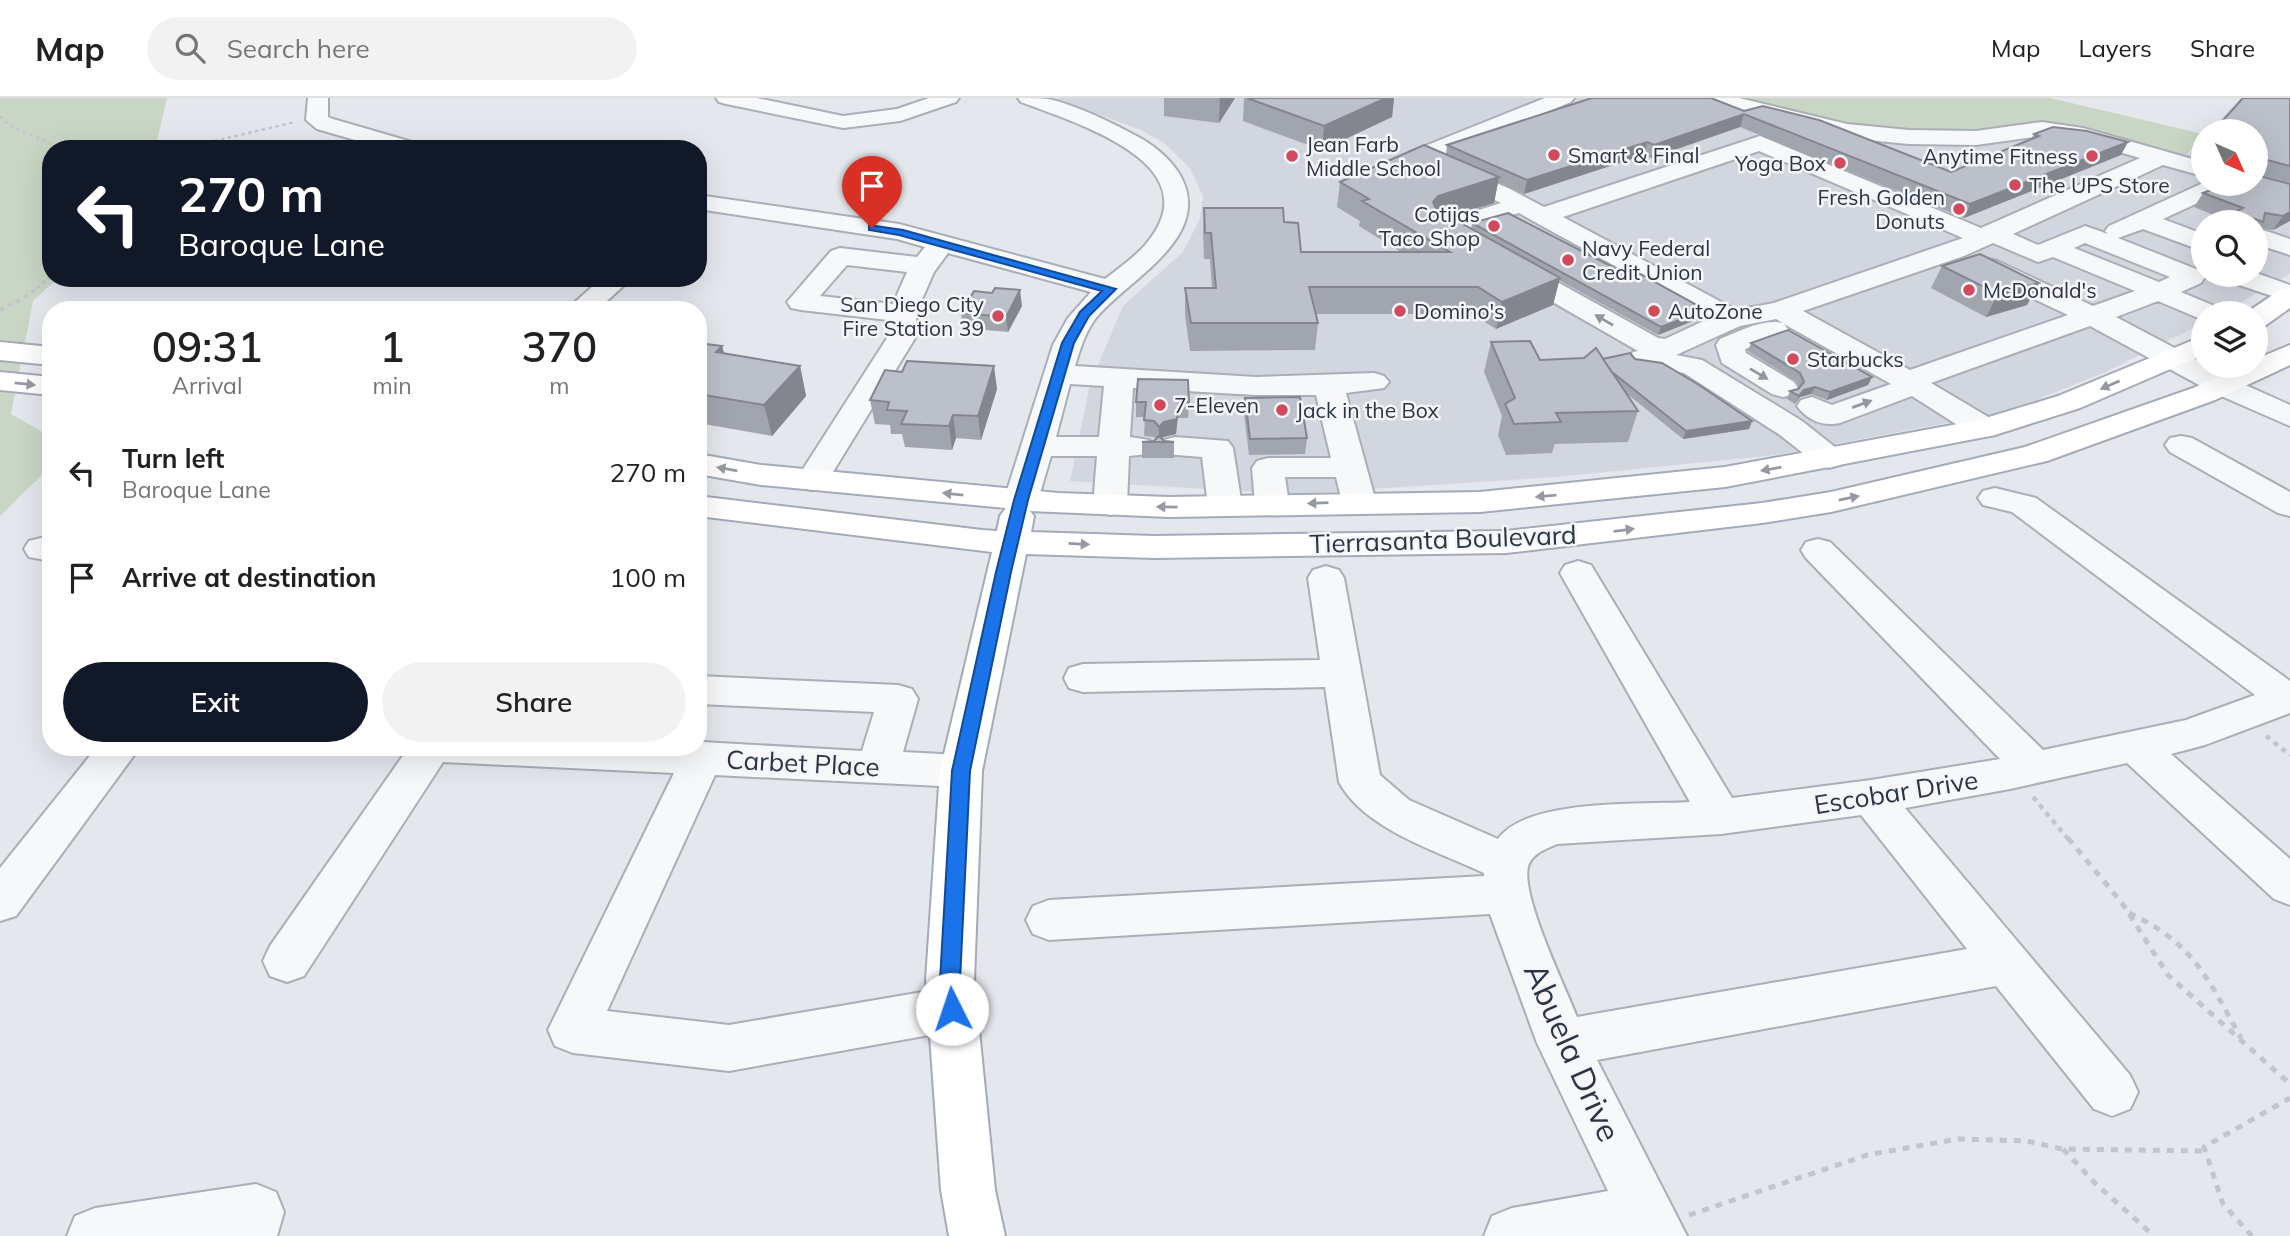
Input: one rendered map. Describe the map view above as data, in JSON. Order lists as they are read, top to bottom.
{
  "streets": {
    "main road": ["Tierrasanta Boulevard"],
    "street": ["Carbet Place", "Escobar Drive", "Abuela Drive"]
  },
  "crossings": [
    ["Escobar Drive", "Abuela Drive"]
  ],
  "places": [
    "Smart & Final",
    "Jean Farb Middle School",
    "Anytime Fitness",
    "Yoga Box",
    "The UPS Store",
    "Fresh Golden Donuts",
    "Cotijas Taco Shop",
    "Navy Federal Credit Union",
    "McDonald's",
    "Domino's",
    "AutoZone",
    "San Diego City Fire Station 39",
    "Starbucks",
    "7-Eleven",
    "Jack in the Box"
  ],
  "north": "bottom right",
  "page": {
    "header": "Map",
    "search": "Search here",
    "nav": ["Map", "Layers", "Share"],
    "turn": ["270 m", "Baroque Lane"],
    "eta": [
      "09:31",
      "Arrival",
      "1",
      "min",
      "370",
      "m"
    ],
    "list": [
      {
        "name": "Turn left",
        "note": "Baroque Lane",
        "value": "270 m"
      },
      {
        "name": "Arrive at destination",
        "value": "100 m"
      }
    ],
    "buttons": ["Exit", "Share"]
  }
}
